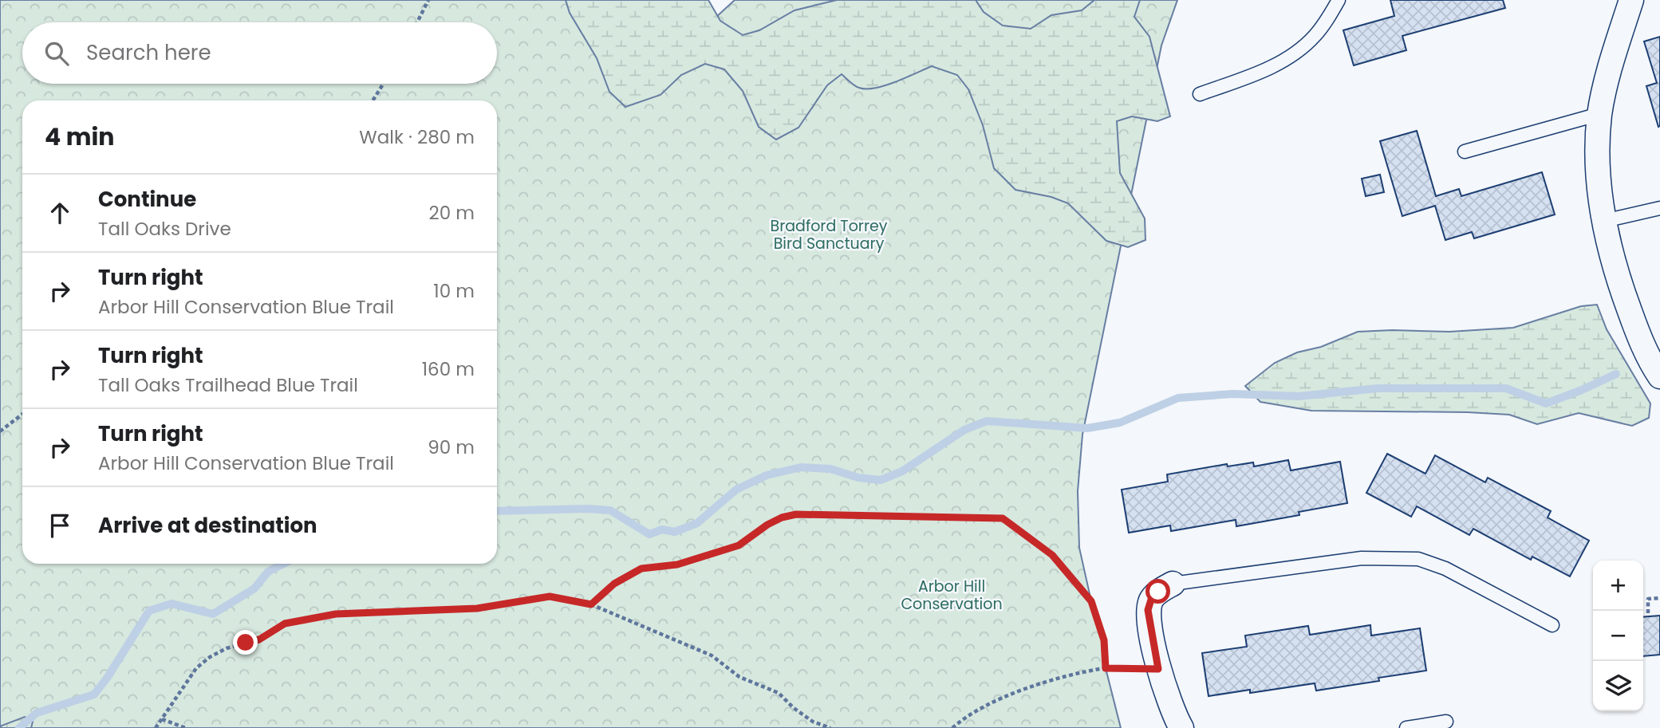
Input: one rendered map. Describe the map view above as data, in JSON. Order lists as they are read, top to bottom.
{
  "parks": ["Bradford Torrey Bird Sanctuary", "Arbor Hill Conservation"],
  "page": {
    "search": "Search here",
    "heading": ["4 min", "Walk · 280 m"],
    "list": [
      ["Continue", "Tall Oaks Drive", "20 m"],
      ["Turn right", "Arbor Hill Conservation Blue Trail", "10 m"],
      ["Turn right", "Tall Oaks Trailhead Blue Trail", "160 m"],
      ["Turn right", "Arbor Hill Conservation Blue Trail", "90 m"],
      "Arrive at destination"
    ],
    "map_buttons": ["+", "−"]
  }
}
